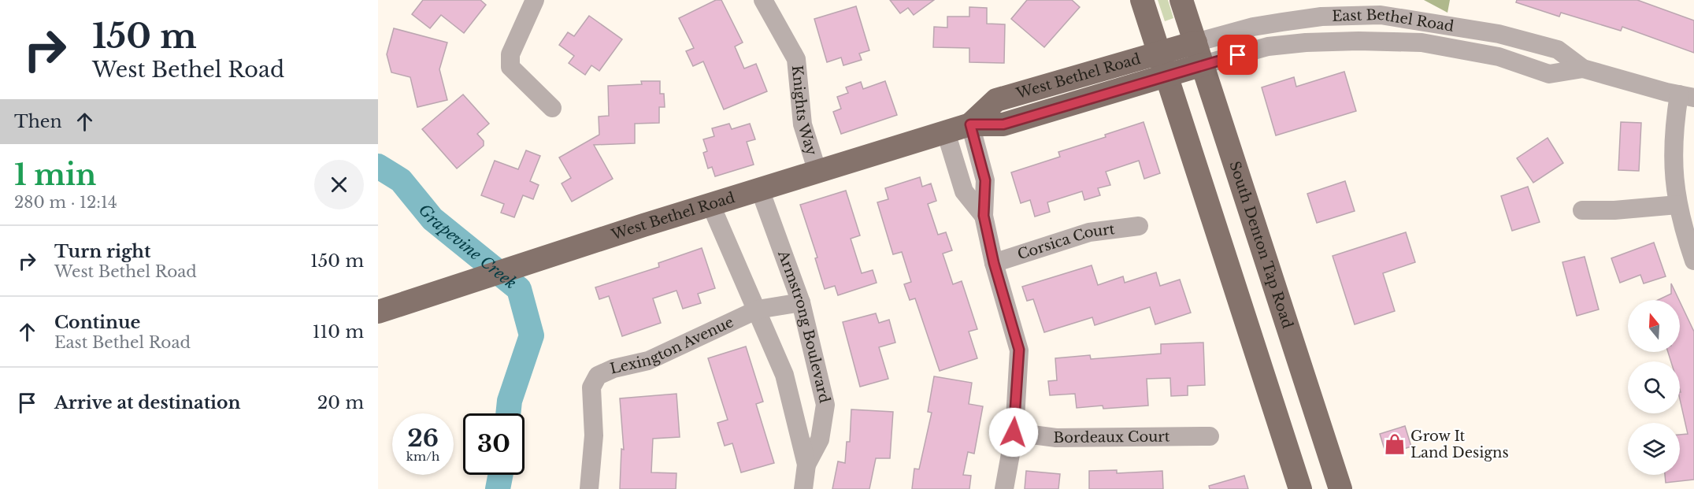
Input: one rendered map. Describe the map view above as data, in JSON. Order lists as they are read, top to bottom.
{
  "streets": {
    "main road": ["West Bethel Road", "South Denton Tap Road"],
    "street": [
      "East Bethel Road",
      "Knights Way",
      "Corsica Court",
      "Armstrong Boulevard",
      "Lexington Avenue",
      "Bordeaux Court"
    ]
  },
  "crossings": [
    ["East Bethel Road", "West Bethel Road"],
    ["East Bethel Road", "South Denton Tap Road"],
    ["West Bethel Road", "Knights Way"],
    ["West Bethel Road", "South Denton Tap Road"],
    ["West Bethel Road", "Armstrong Boulevard"],
    ["Armstrong Boulevard", "Lexington Avenue"]
  ],
  "water": ["Grapevine Creek"],
  "places": {
    "shop": ["Grow It Land Designs"]
  },
  "north": "top",
  "page": {
    "turn": ["150 m", "West Bethel Road"],
    "then": "Then",
    "heading": ["1 min", "280 m · 12:14"],
    "list": [
      {
        "name": "Turn right",
        "note": "West Bethel Road",
        "value": "150 m"
      },
      {
        "name": "Continue",
        "note": "East Bethel Road",
        "value": "110 m"
      },
      {
        "name": "Arrive at destination",
        "value": "20 m"
      }
    ],
    "speed": "26 km/h",
    "limit": "30"
  }
}
